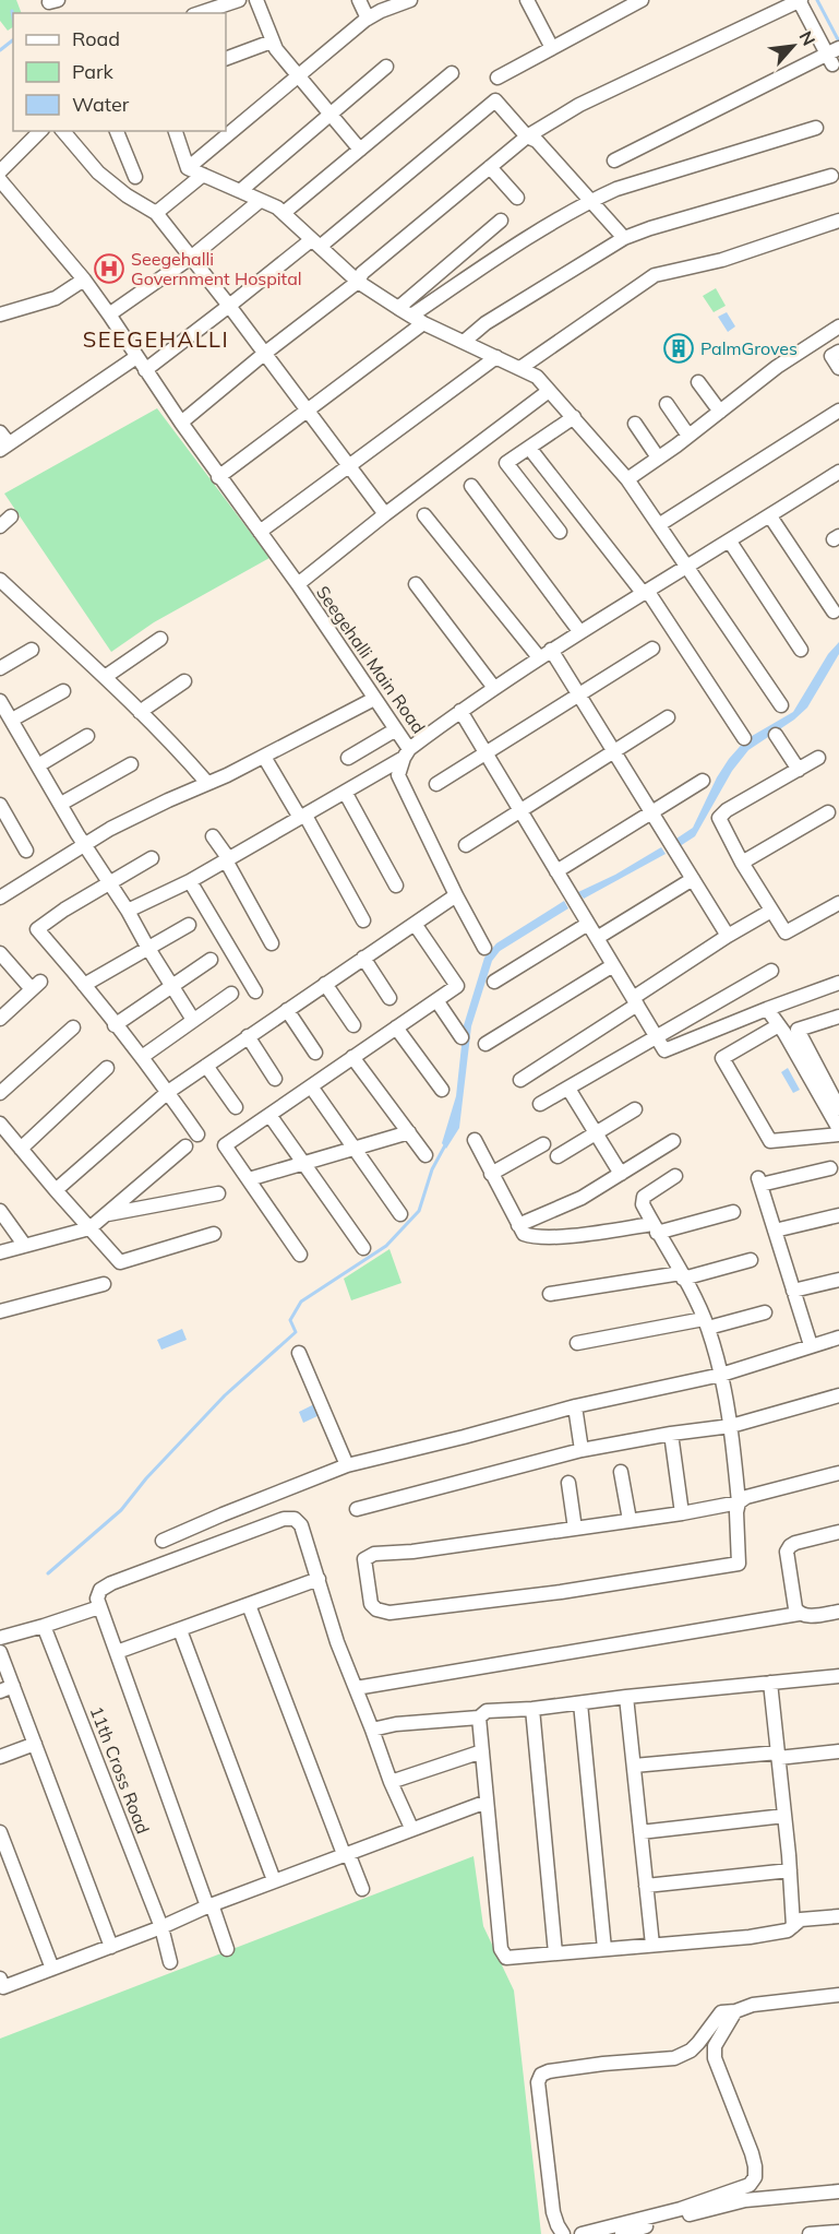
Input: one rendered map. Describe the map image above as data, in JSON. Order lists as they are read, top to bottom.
{
  "streets": {
    "street": ["Seegehalli Main Road", "11th Cross Road"]
  },
  "districts": ["SEEGEHALLI"],
  "places": {
    "hospital": ["Seegehalli Government Hospital"],
    "building": ["PalmGroves"]
  },
  "legend": ["Road", "Park", "Water"],
  "north": "top right"
}
